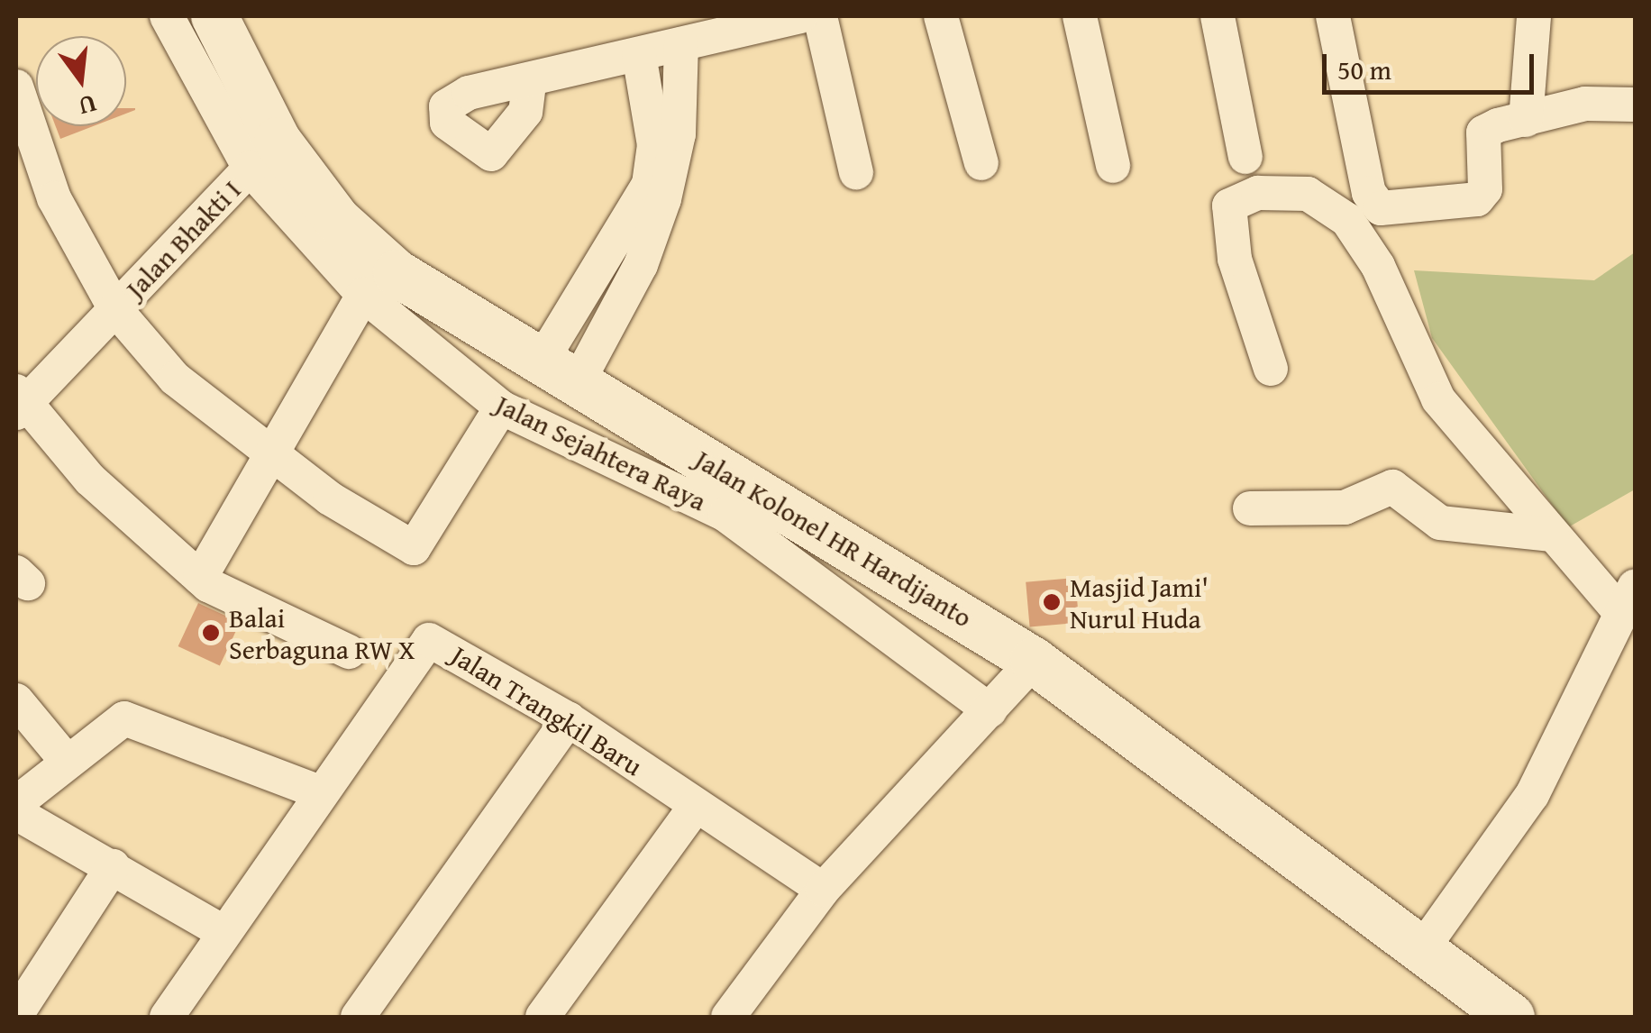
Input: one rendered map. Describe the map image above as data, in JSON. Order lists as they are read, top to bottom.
{
  "streets": {
    "main road": ["Jalan Kolonel HR Hardijanto"],
    "street": ["Jalan Bhakti I", "Jalan Sejahtera Raya", "Jalan Trangkil Baru"]
  },
  "crossings": [
    ["Jalan Bhakti I", "Jalan Sejahtera Raya"],
    ["Jalan Sejahtera Raya", "Jalan Kolonel HR Hardijanto"]
  ],
  "places": ["Masjid Jami' Nurul Huda", "Balai Serbaguna RW X"],
  "scale_bar": "50 m",
  "north": "bottom"
}
